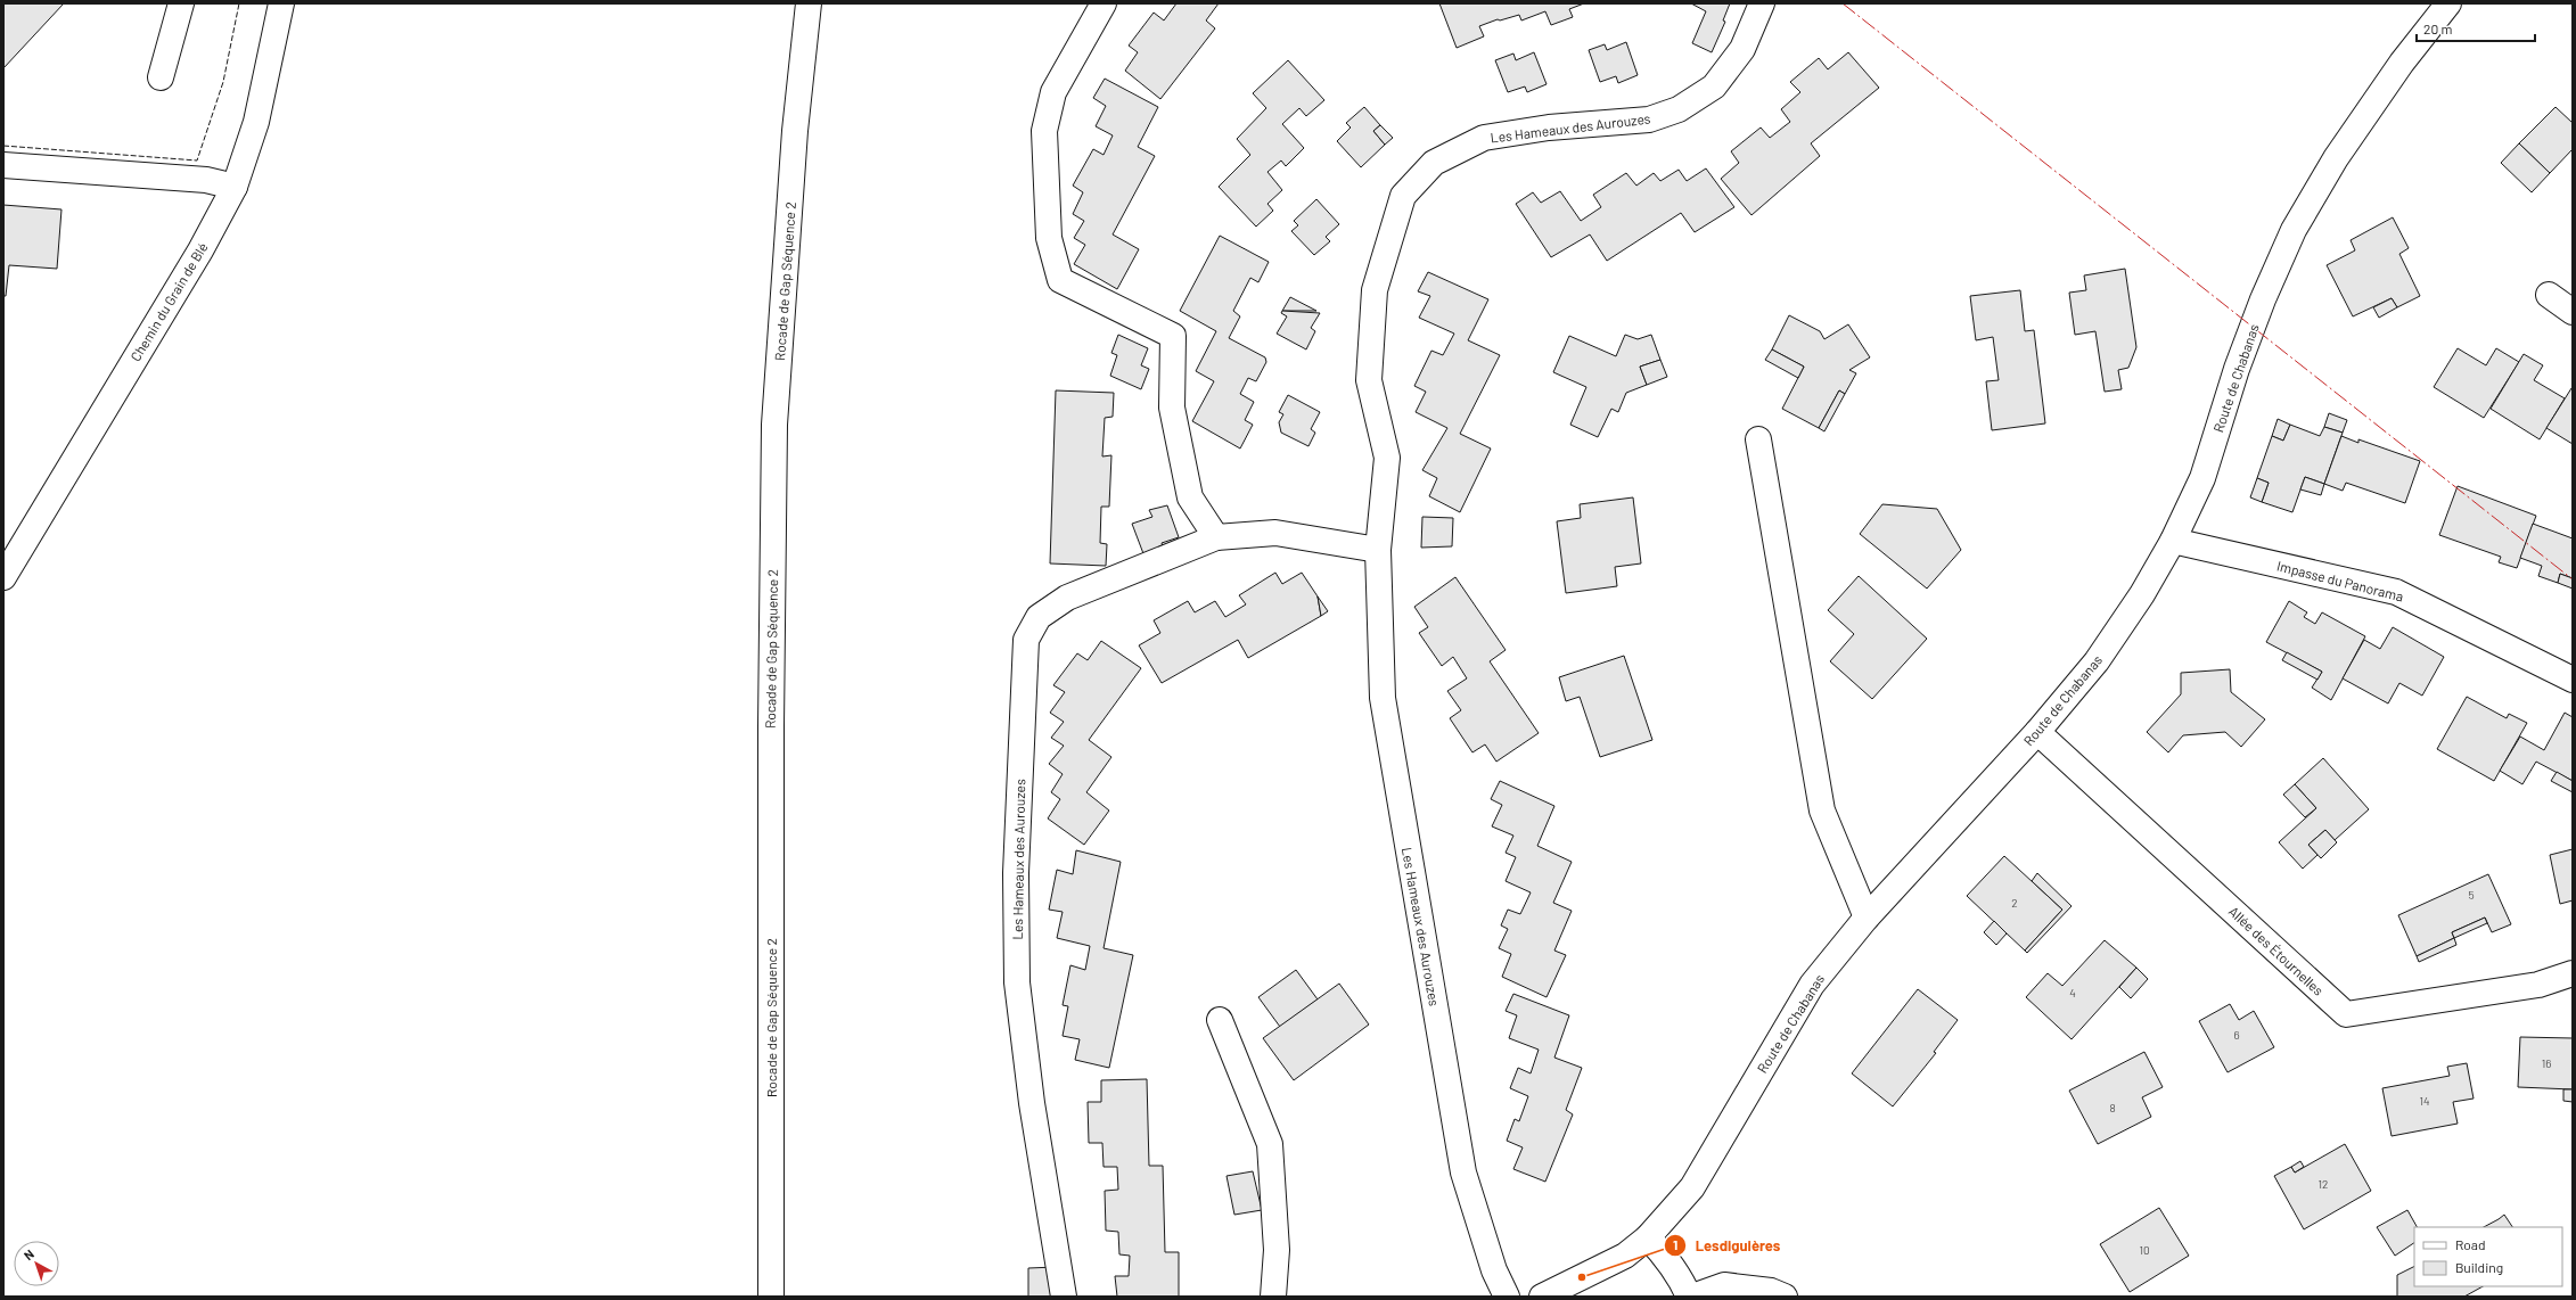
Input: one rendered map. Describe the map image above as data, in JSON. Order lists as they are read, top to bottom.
{
  "streets": {
    "street": [
      "Les Hameaux des Aurouzes",
      "Rocade de Gap Séquence 2",
      "Chemin du Grain de Blé",
      "Route de Chabanas",
      "Impasse du Panorama",
      "Allée des Étournelles"
    ]
  },
  "crossings": [
    ["Route de Chabanas", "Impasse du Panorama"],
    ["Route de Chabanas", "Allée des Étournelles"]
  ],
  "places": ["Lesdiguières"],
  "house_numbers": [
    "5",
    "2",
    "4",
    "6",
    "16",
    "14",
    "8",
    "12",
    "10"
  ],
  "legend": ["Road", "Building"],
  "scale_bar": "20 m",
  "north": "top left"
}
